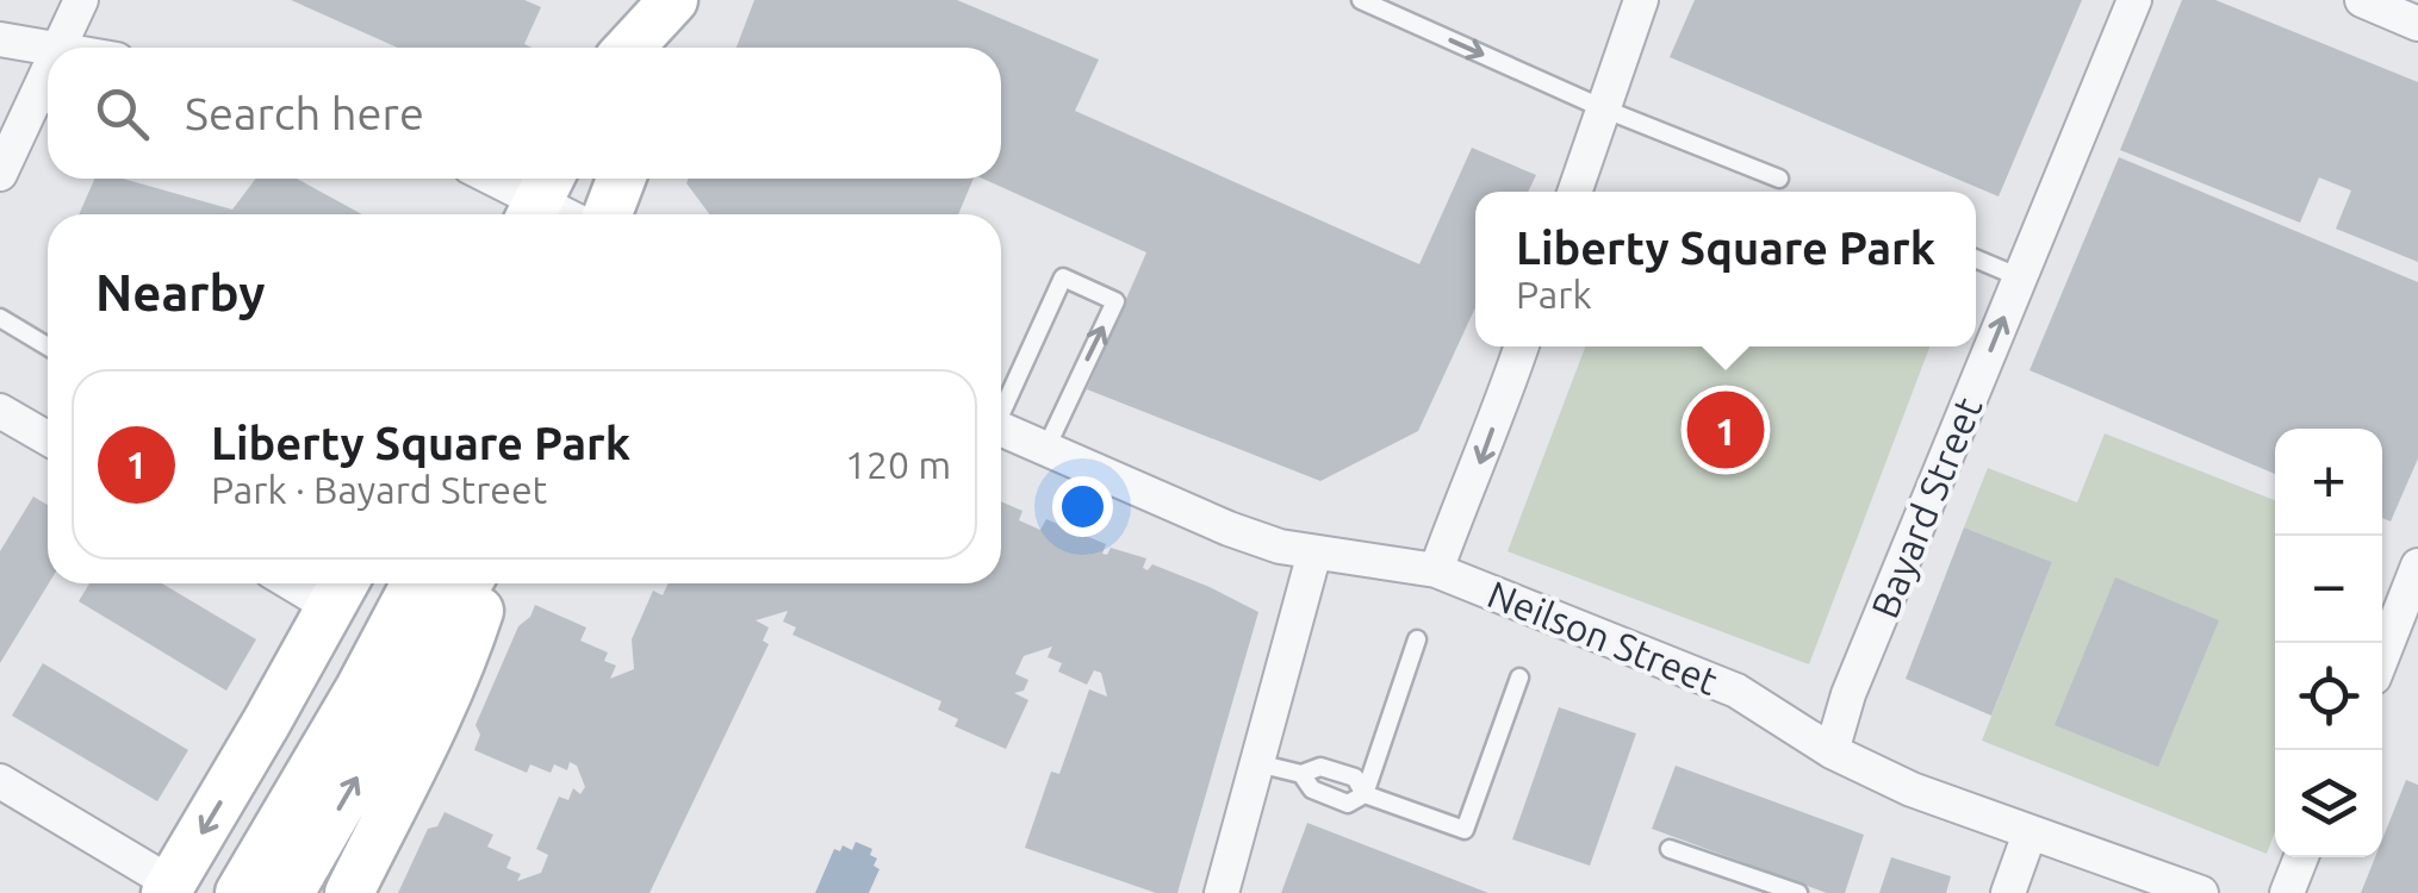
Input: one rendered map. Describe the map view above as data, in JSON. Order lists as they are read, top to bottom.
{
  "streets": {
    "street": ["Bayard Street", "Neilson Street"]
  },
  "crossings": [
    ["Bayard Street", "Neilson Street"]
  ],
  "one_way": ["Bayard Street"],
  "page": {
    "search": "Search here",
    "popup": ["Liberty Square Park", "Park"],
    "heading": "Nearby",
    "list": [
      {
        "mark": "1",
        "name": "Liberty Square Park",
        "note": "Park · Bayard Street",
        "value": "120 m"
      }
    ],
    "pins": "1",
    "map_buttons": ["+", "−"]
  }
}
